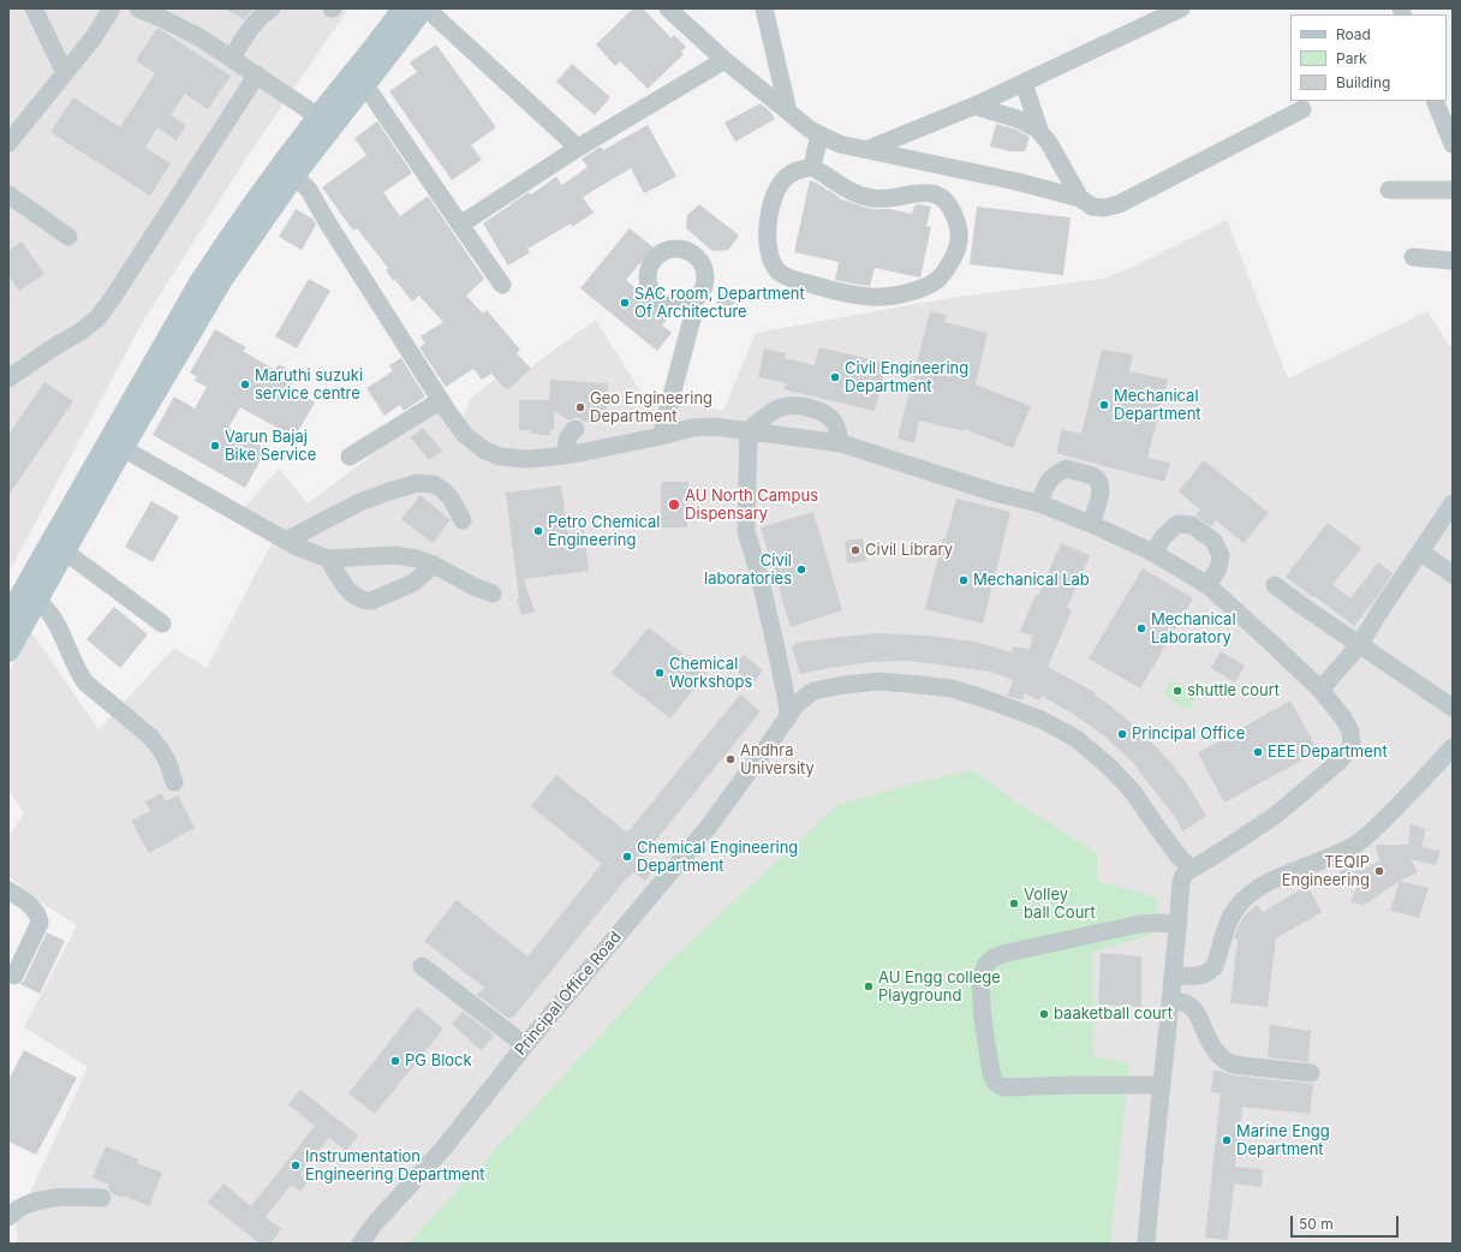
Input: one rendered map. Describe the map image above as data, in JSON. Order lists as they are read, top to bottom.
{
  "streets": {
    "street": ["Principal Office Road"]
  },
  "places": [
    "SAC room, Department Of Architecture",
    "Civil Engineering Department",
    "Maruthi suzuki service centre",
    "Mechanical Department",
    "Geo Engineering Department",
    "Varun Bajaj Bike Service",
    "AU North Campus Dispensary",
    "Petro Chemical Engineering",
    "Civil Library",
    "Civil laboratories",
    "Mechanical Lab",
    "Mechanical Laboratory",
    "Chemical Workshops",
    "shuttle court",
    "Principal Office",
    "EEE Department",
    "Andhra University",
    "Chemical Engineering Department",
    "TEQIP Engineering",
    "Volley ball Court",
    "AU Engg college Playground",
    "baaketball court",
    "PG Block",
    "Marine Engg Department",
    "Instrumentation Engineering Department"
  ],
  "legend": ["Road", "Park", "Building"],
  "scale_bar": "50 m"
}
